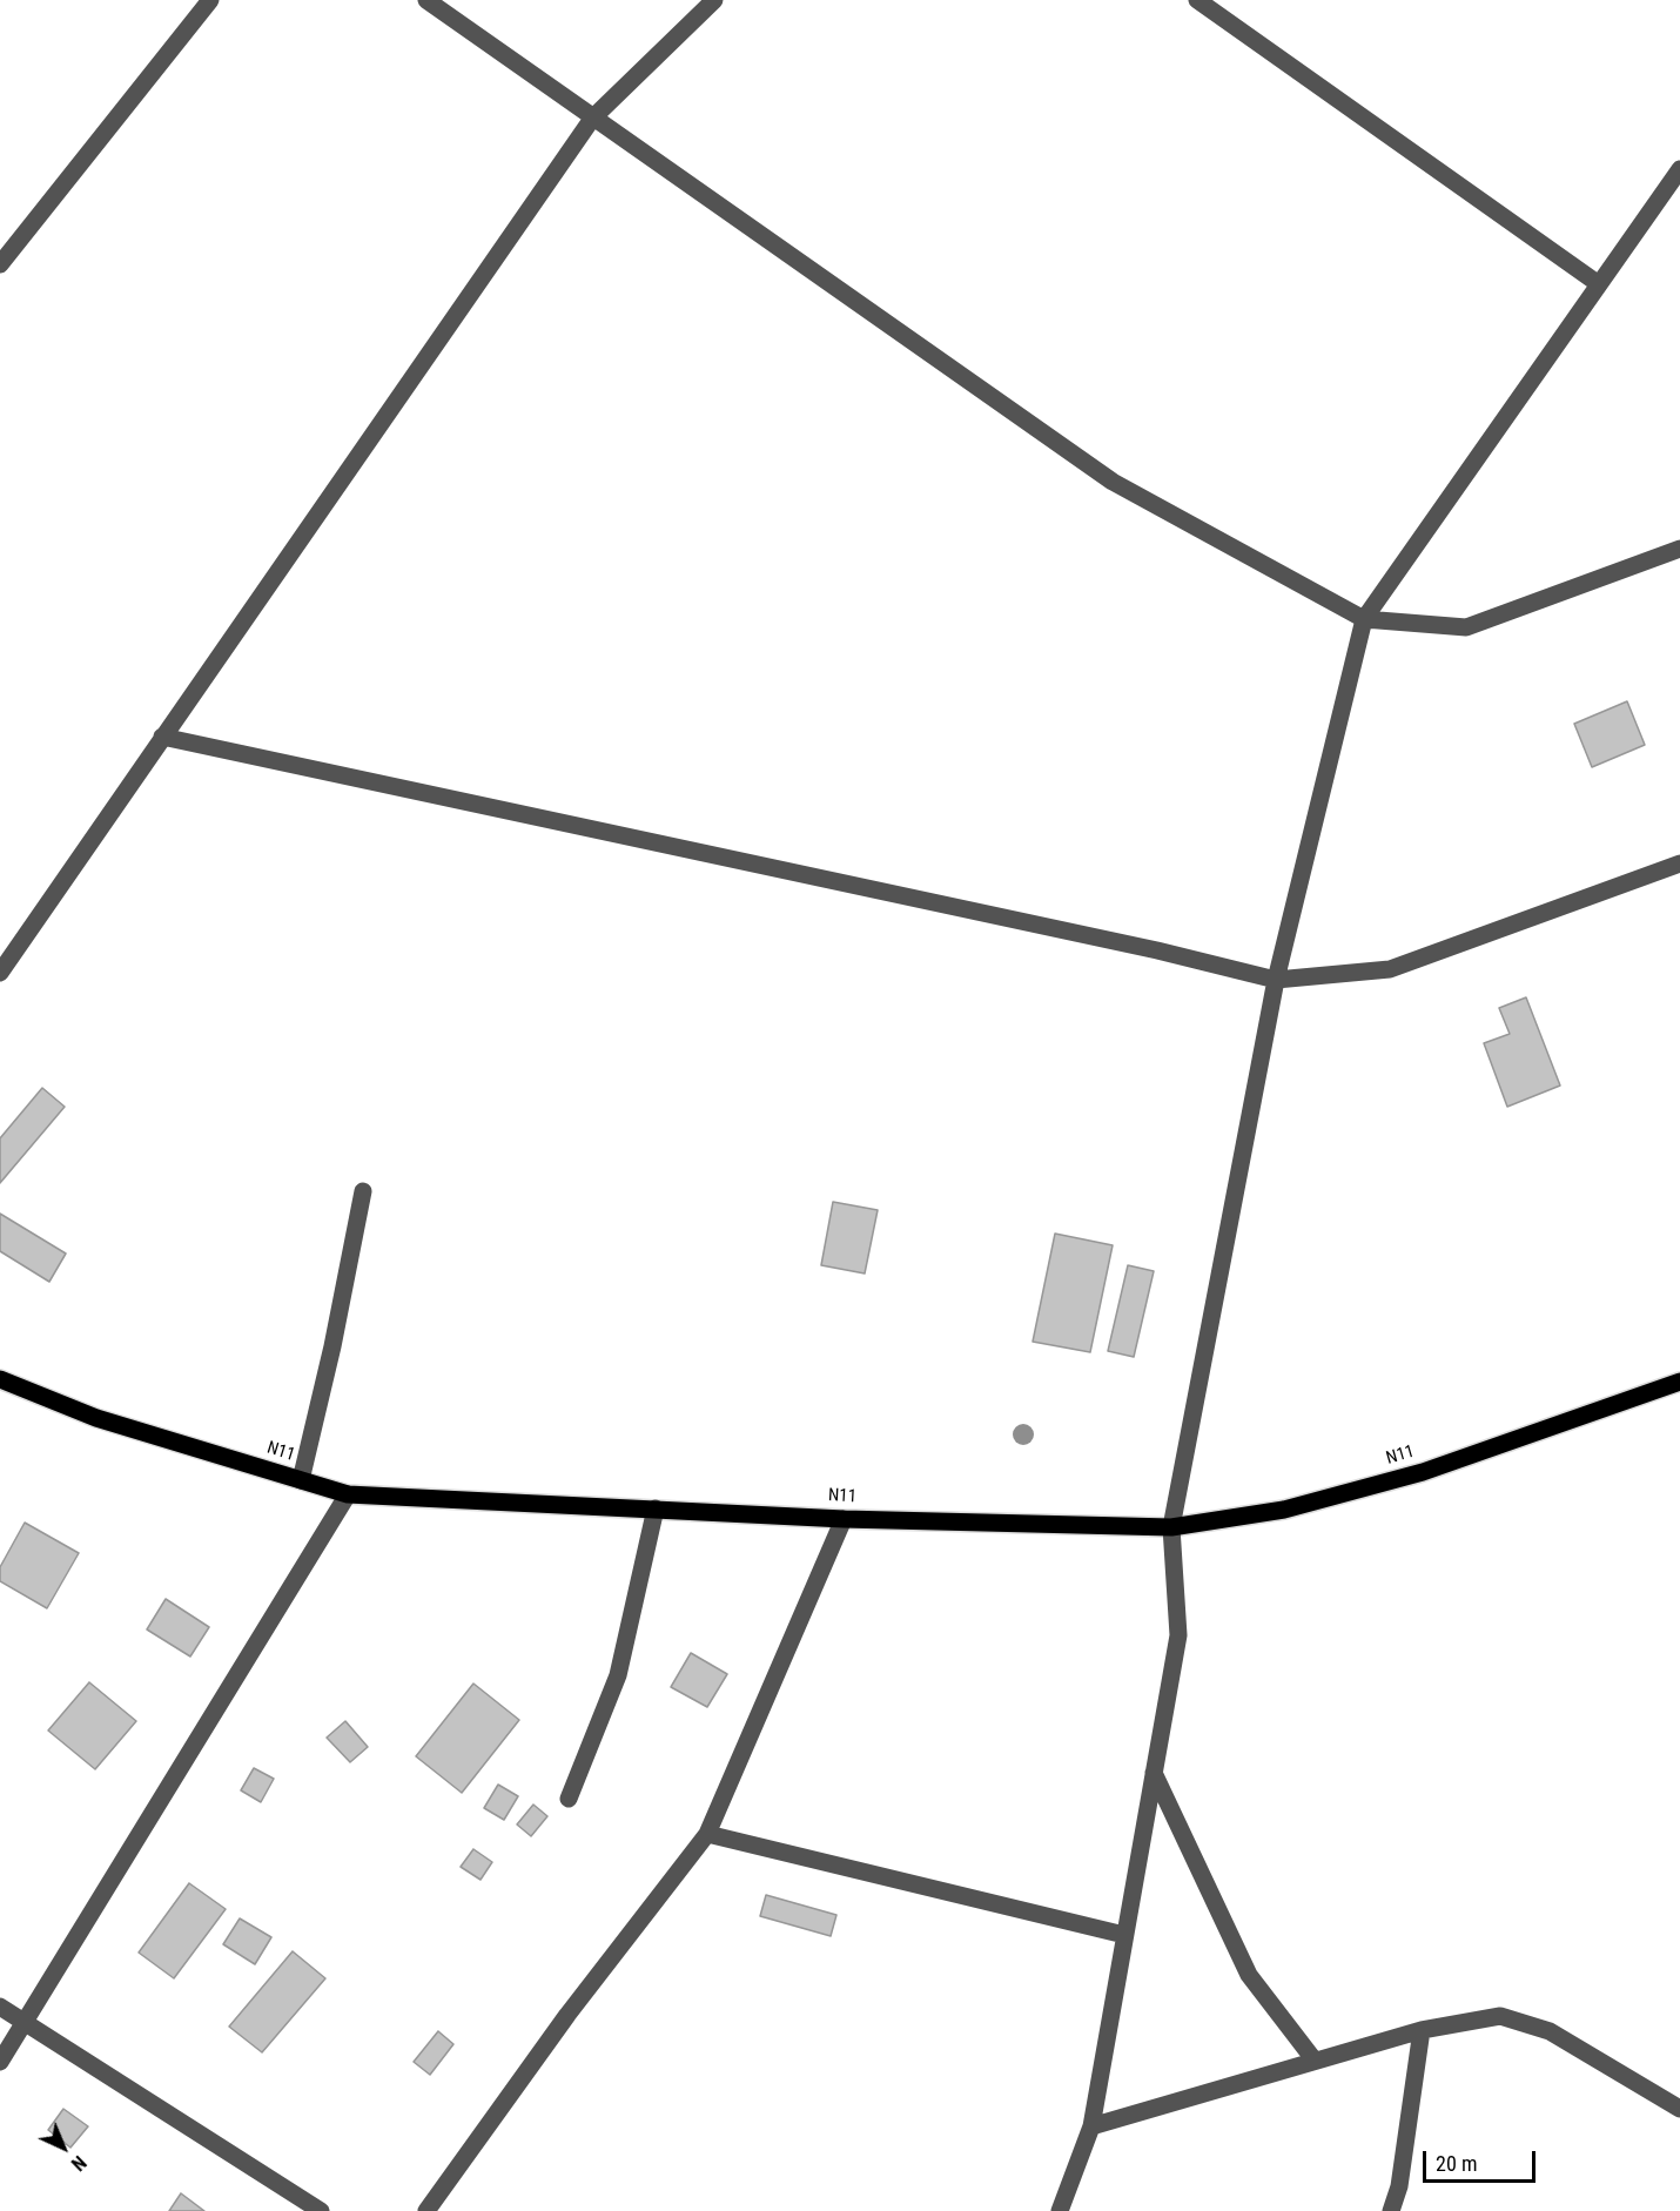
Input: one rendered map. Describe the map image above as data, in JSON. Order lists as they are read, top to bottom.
{
  "streets": {
    "main road": ["N11"]
  },
  "scale_bar": "20 m",
  "north": "bottom right"
}
